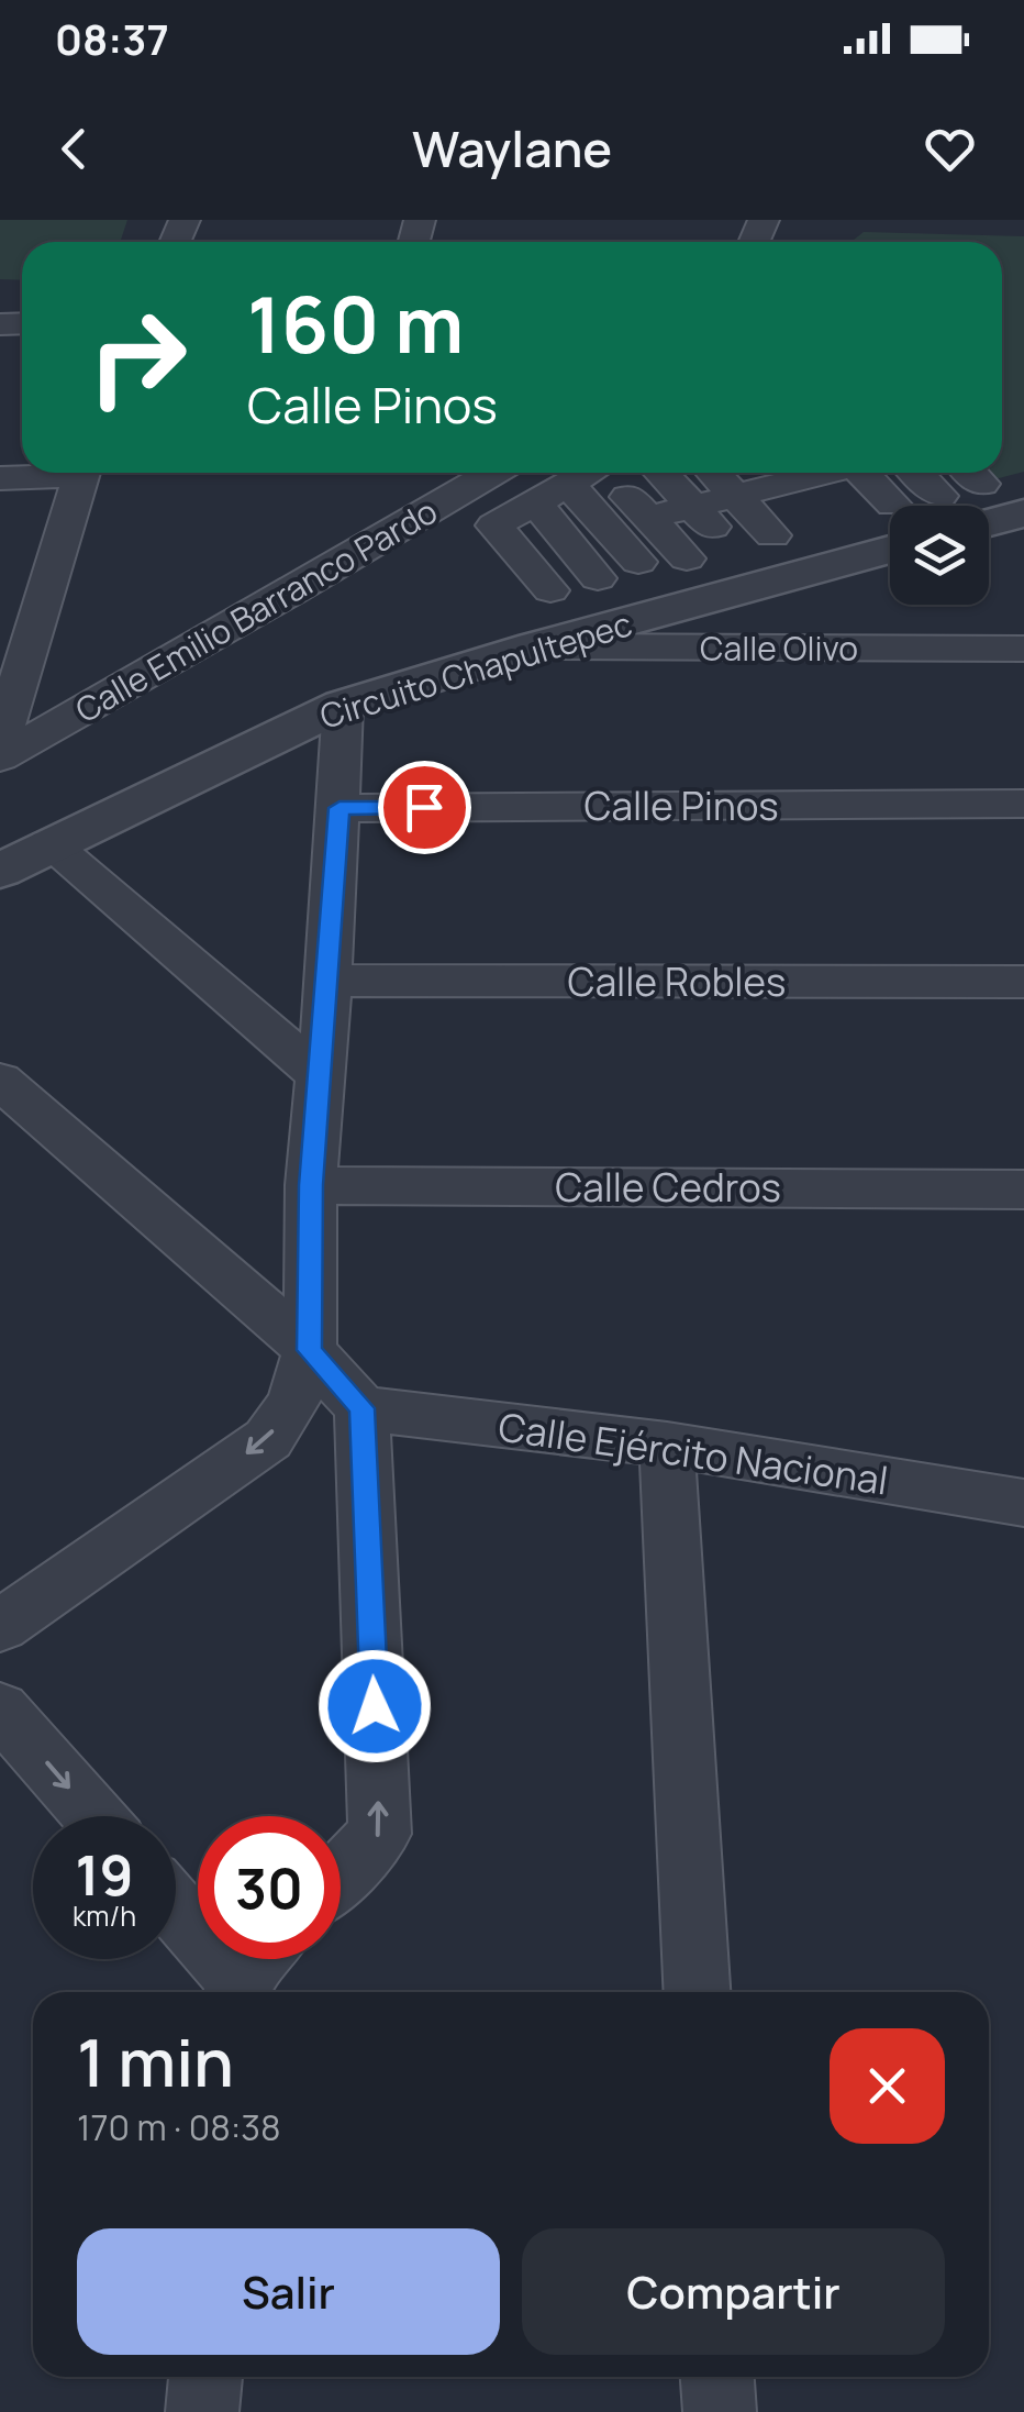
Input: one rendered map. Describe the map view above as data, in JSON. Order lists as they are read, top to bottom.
{
  "streets": {
    "street": [
      "Calle Emilio Barranco Pardo",
      "Calle Olivo",
      "Circuito Chapultepec",
      "Calle Pinos",
      "Calle Robles",
      "Calle Cedros",
      "Calle Ejército Nacional"
    ]
  },
  "crossings": [
    ["Calle Olivo", "Circuito Chapultepec"]
  ],
  "page": {
    "status": "08:37",
    "header": "Waylane",
    "turn": ["160 m", "Calle Pinos"],
    "speed": "19 km/h",
    "limit": "30",
    "heading": ["1 min", "170 m · 08:38"],
    "buttons": ["Salir", "Compartir"]
  }
}
